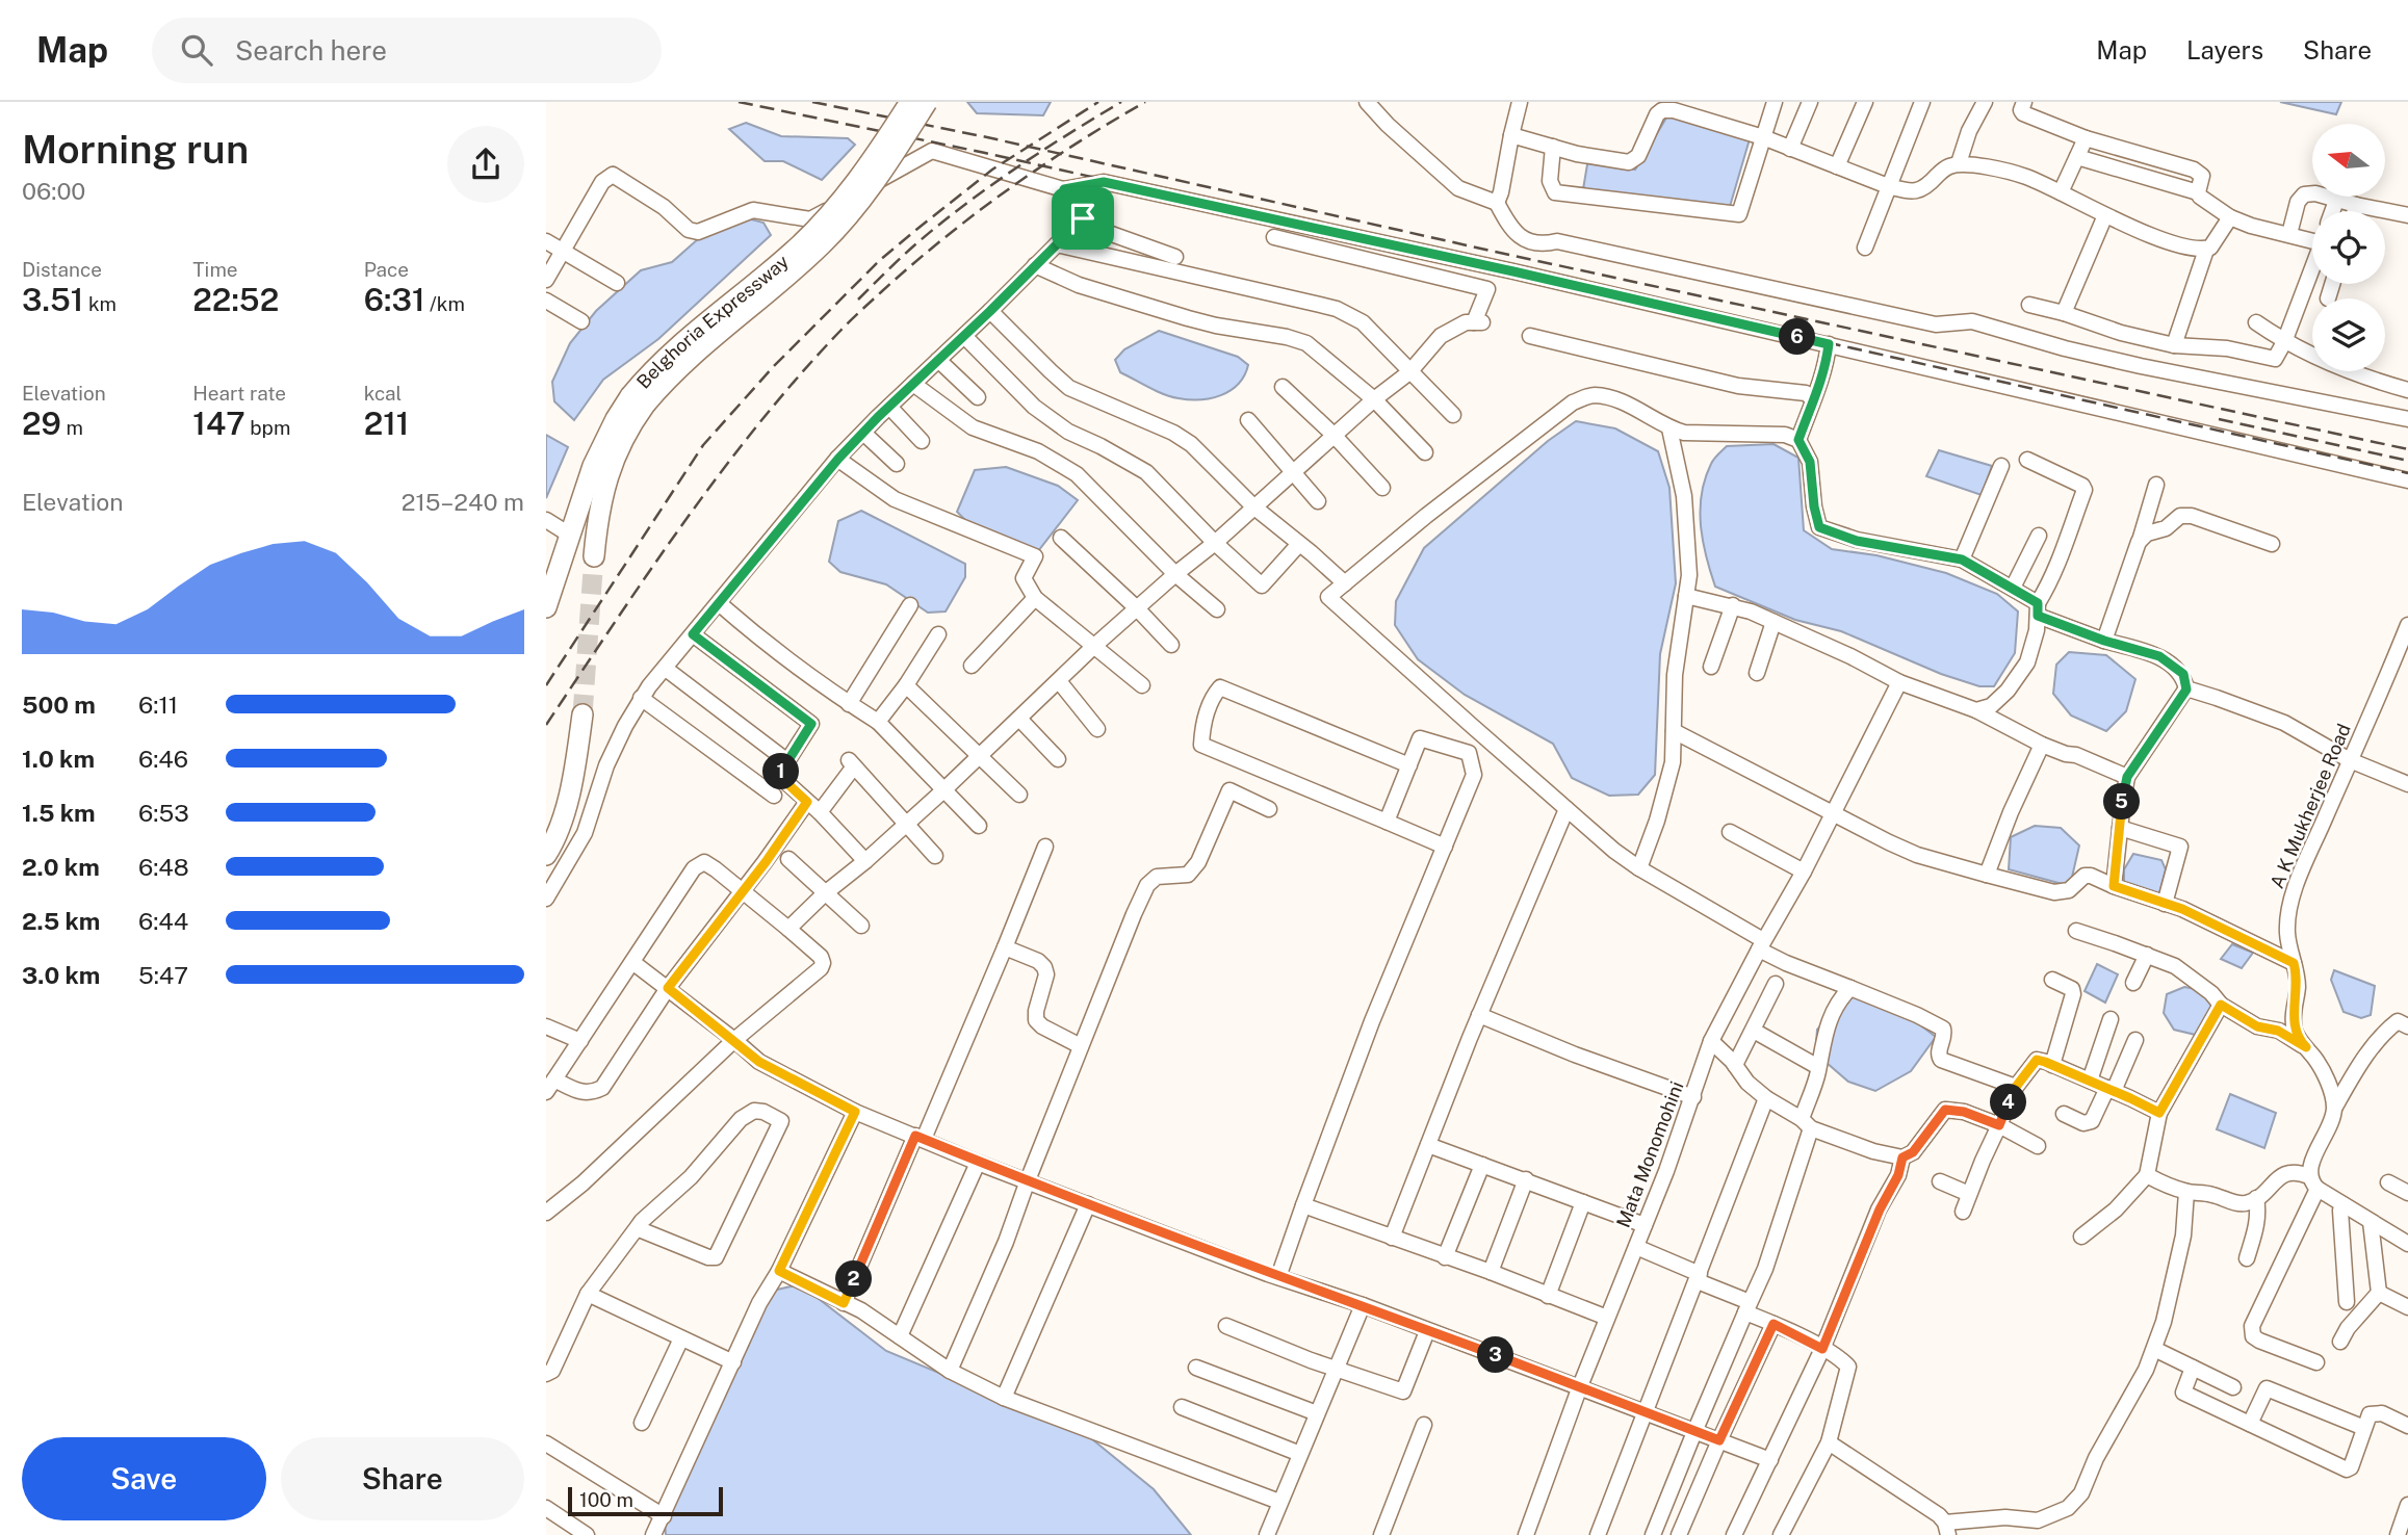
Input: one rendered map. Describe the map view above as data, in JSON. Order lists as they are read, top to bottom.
{
  "streets": {
    "highway": ["Belghoria Expressway"],
    "street": ["A K Mukherjee Road", "Mata Monomohini"]
  },
  "scale_bar": "100 m",
  "north": "left",
  "page": {
    "header": "Map",
    "search": "Search here",
    "nav": ["Map", "Layers", "Share"],
    "heading": ["Morning run", "06:00"],
    "stats": [
      ["Distance", "3.51 km"],
      ["Time", "22:52"],
      ["Pace", "6:31 /km"],
      ["Elevation", "29 m"],
      ["Heart rate", "147 bpm"],
      ["kcal", "211"]
    ],
    "pins": [
      "6",
      "1",
      "5",
      "4",
      "2",
      "3"
    ],
    "chart": ["Elevation", "215–240 m"],
    "list": [
      {
        "name": "500 m",
        "note": "6:11"
      },
      {
        "name": "1.0 km",
        "note": "6:46"
      },
      {
        "name": "1.5 km",
        "note": "6:53"
      },
      {
        "name": "2.0 km",
        "note": "6:48"
      },
      {
        "name": "2.5 km",
        "note": "6:44"
      },
      {
        "name": "3.0 km",
        "note": "5:47"
      }
    ],
    "buttons": ["Save", "Share"],
    "scale": "100 m"
  }
}
